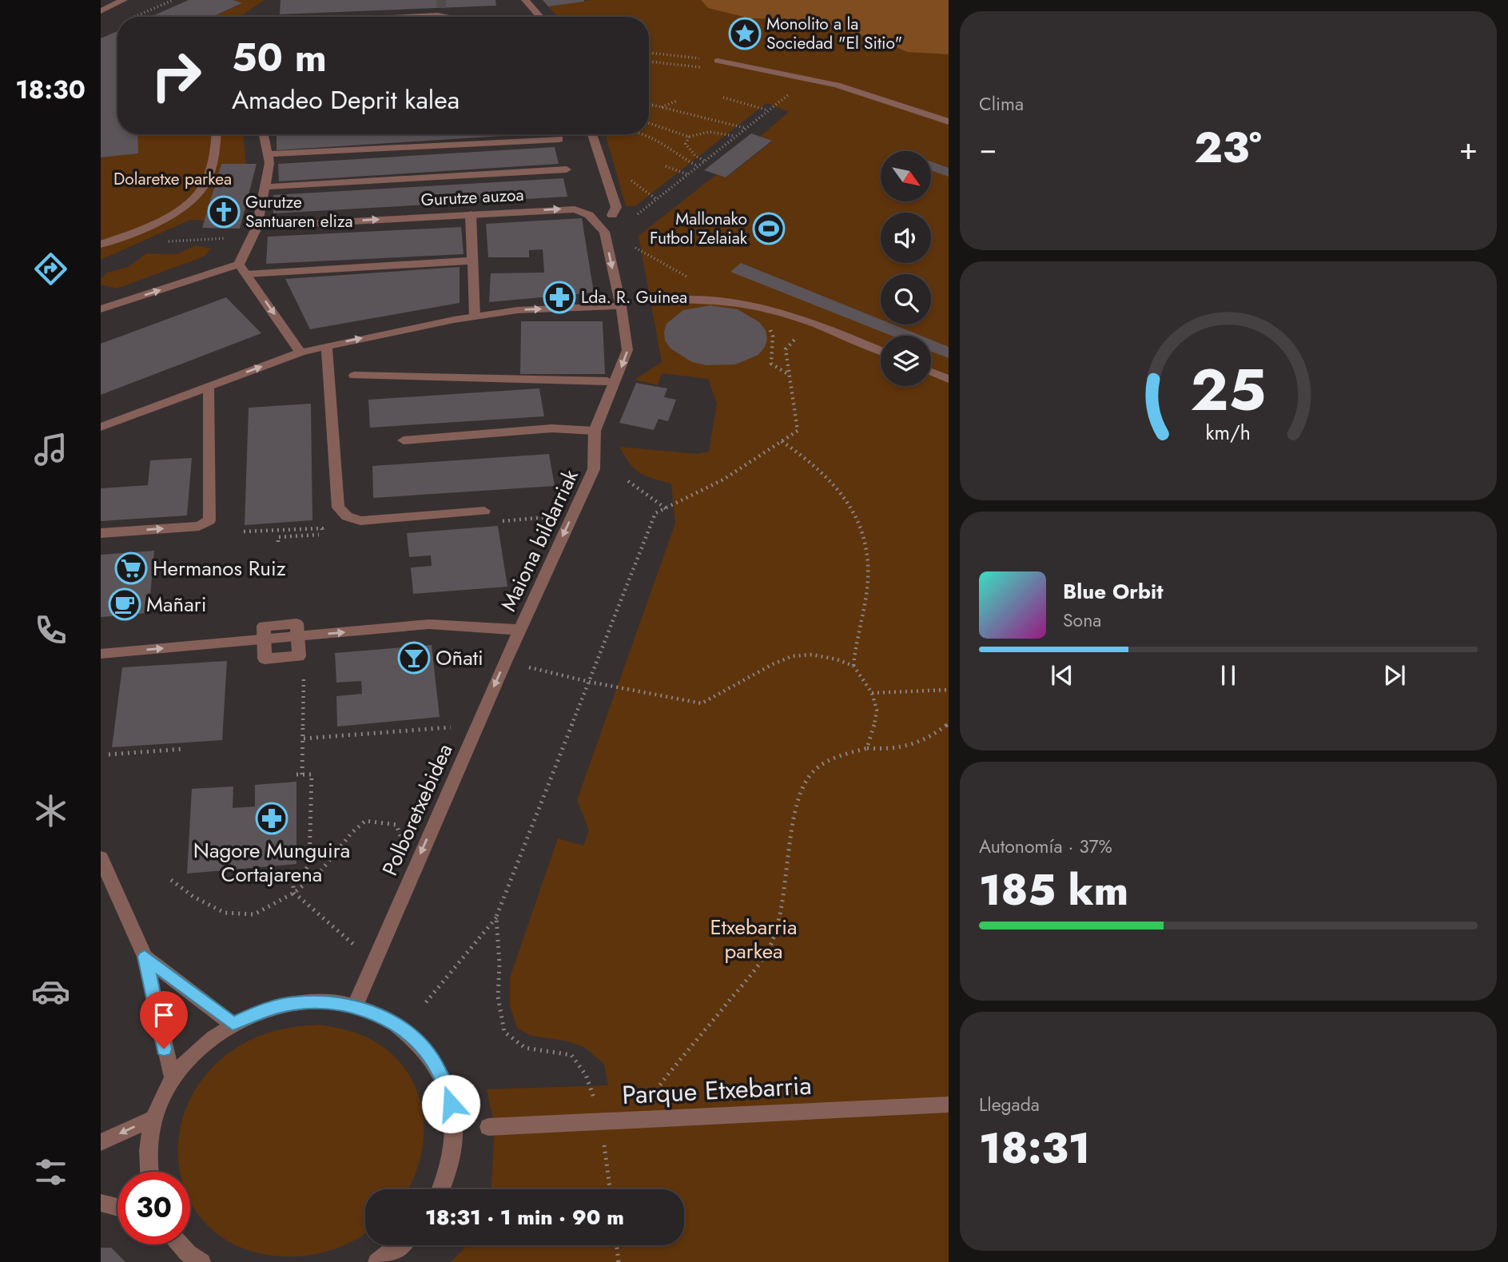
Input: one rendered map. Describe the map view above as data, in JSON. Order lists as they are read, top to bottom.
{
  "streets": {
    "street": [
      "Gurutze auzoa",
      "Maiona bildarriak",
      "Polboretxebidea",
      "Parque Etxebarria"
    ]
  },
  "crossings": [
    ["Gurutze auzoa", "Maiona bildarriak"],
    ["Maiona bildarriak", "Polboretxebidea"]
  ],
  "one_way": ["Maiona bildarriak", "Polboretxebidea"],
  "parks": ["Dolaretxe parkea", "Etxebarria parkea"],
  "places": {
    "place": ["Monolito a la Sociedad \"El Sitio\""],
    "church": ["Gurutze Santuaren eliza"],
    "sports": ["Mallonako Futbol Zelaiak"],
    "pharmacy": ["Lda. R. Guinea", "Nagore Munguira Cortajarena"],
    "supermarket": ["Hermanos Ruiz"],
    "cafe": ["Mañari"],
    "bar": ["Oñati"]
  },
  "north": "bottom right",
  "page": {
    "tabs": "18:30",
    "tile": [
      "Clima",
      ["Autonomía · 37%", "185 km"],
      ["Llegada", "18:31"]
    ],
    "turn": ["50 m", "Amadeo Deprit kalea"],
    "heat": ["−", "23°", "+"],
    "song": ["Blue Orbit", "Sona"],
    "limit": "30",
    "trip": "18:31 · 1 min · 90 m",
    "gauge": ["25", "km/h"]
  }
}
